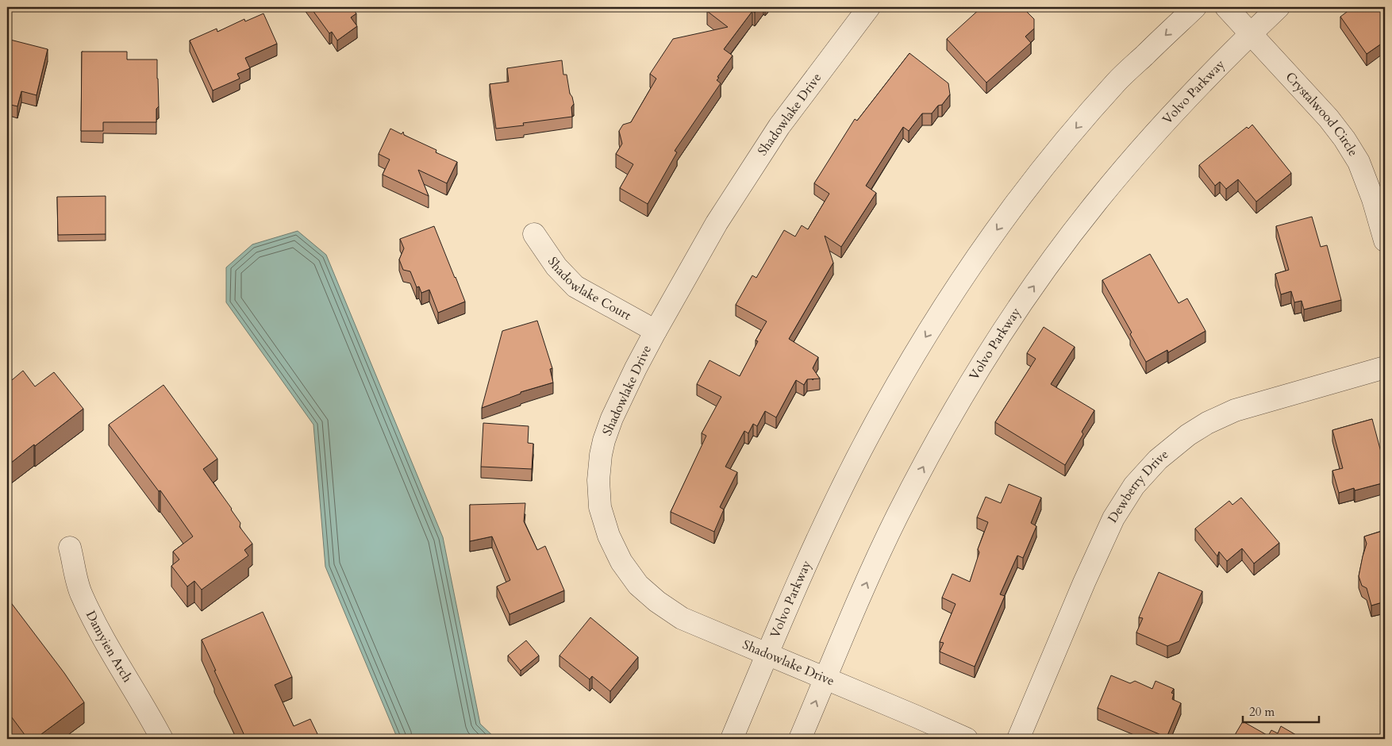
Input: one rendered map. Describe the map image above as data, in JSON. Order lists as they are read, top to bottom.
{
  "streets": {
    "street": [
      "Volvo Parkway",
      "Shadowlake Drive",
      "Crystalwood Circle",
      "Shadowlake Court",
      "Dewberry Drive",
      "Damyien Arch"
    ]
  },
  "crossings": [
    ["Volvo Parkway", "Shadowlake Drive"],
    ["Volvo Parkway", "Crystalwood Circle"],
    ["Shadowlake Drive", "Shadowlake Court"]
  ],
  "scale_bar": "20 m"
}
